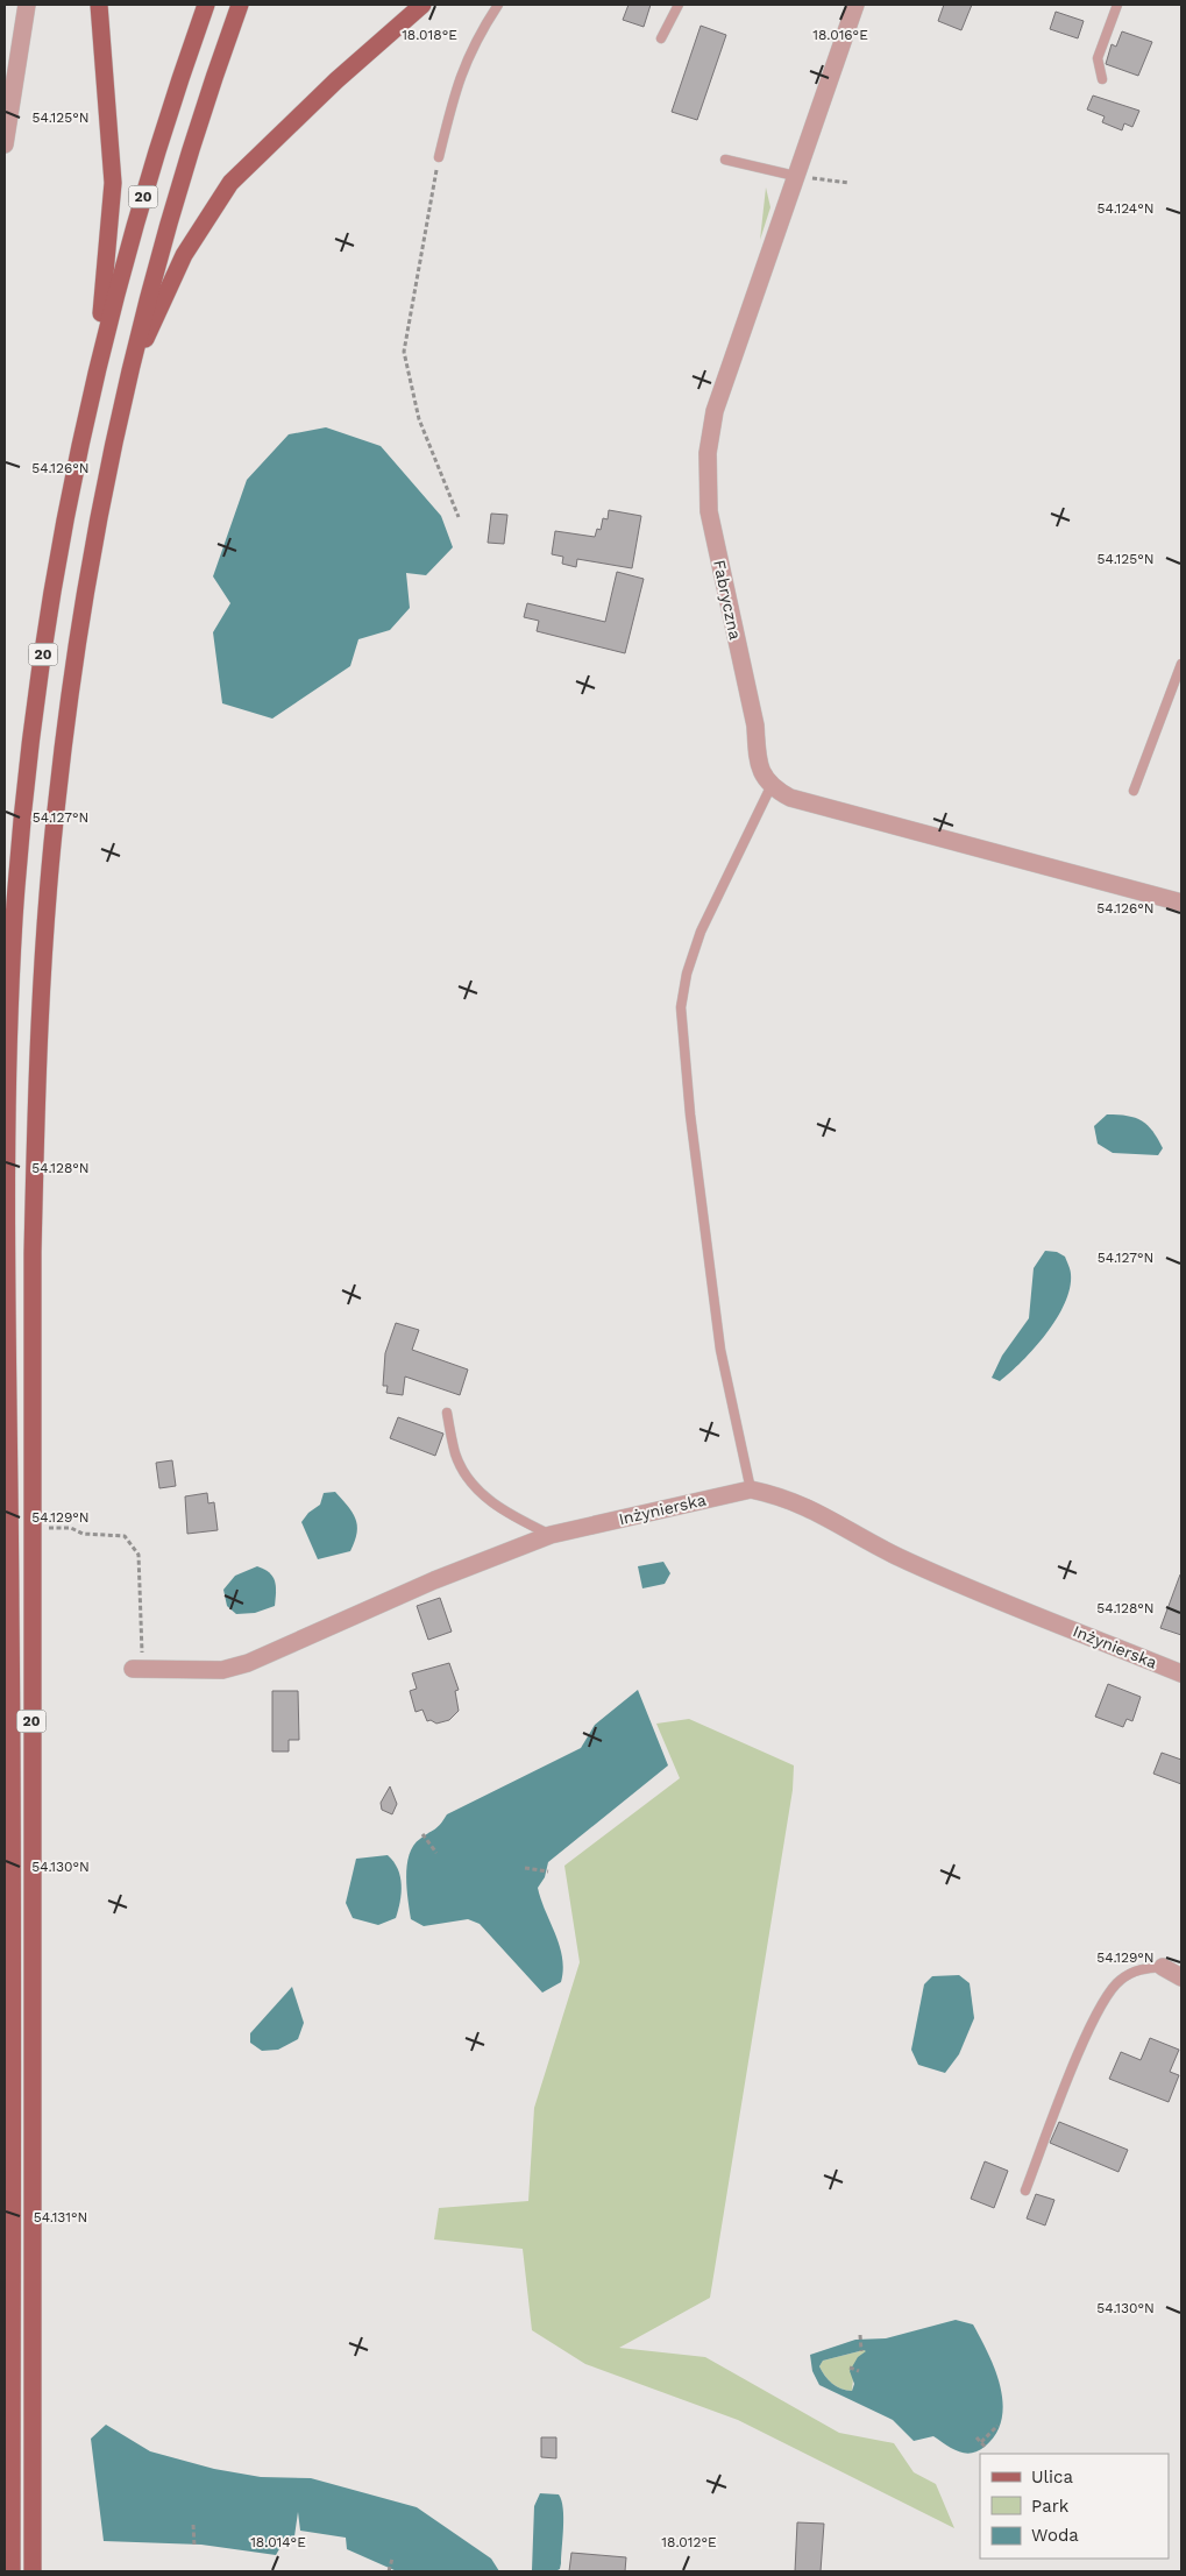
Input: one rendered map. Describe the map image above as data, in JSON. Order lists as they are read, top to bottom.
{
  "streets": {
    "main road": ["20"],
    "street": ["Fabryczna", "Inżynierska"]
  },
  "legend": ["Ulica", "Park", "Woda"],
  "coordinates": [
    "18.018°E",
    "18.016°E",
    "54.125°N",
    "54.124°N",
    "54.126°N",
    "54.127°N",
    "54.128°N",
    "54.129°N",
    "54.130°N",
    "54.131°N",
    "18.014°E",
    "18.012°E"
  ]
}
